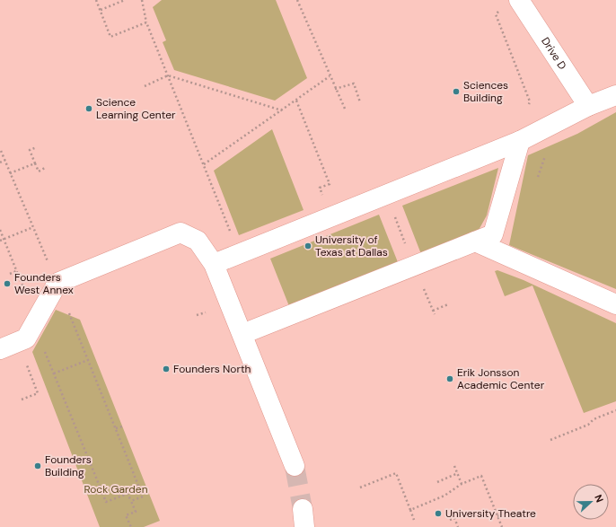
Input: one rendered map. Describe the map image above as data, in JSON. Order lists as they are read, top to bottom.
{
  "streets": {
    "street": ["Drive D"]
  },
  "parks": ["Rock Garden"],
  "places": [
    "Sciences Building",
    "Science Learning Center",
    "University of Texas at Dallas",
    "Founders West Annex",
    "Founders North",
    "Erik Jonsson Academic Center",
    "Founders Building",
    "University Theatre"
  ],
  "north": "right"
}
